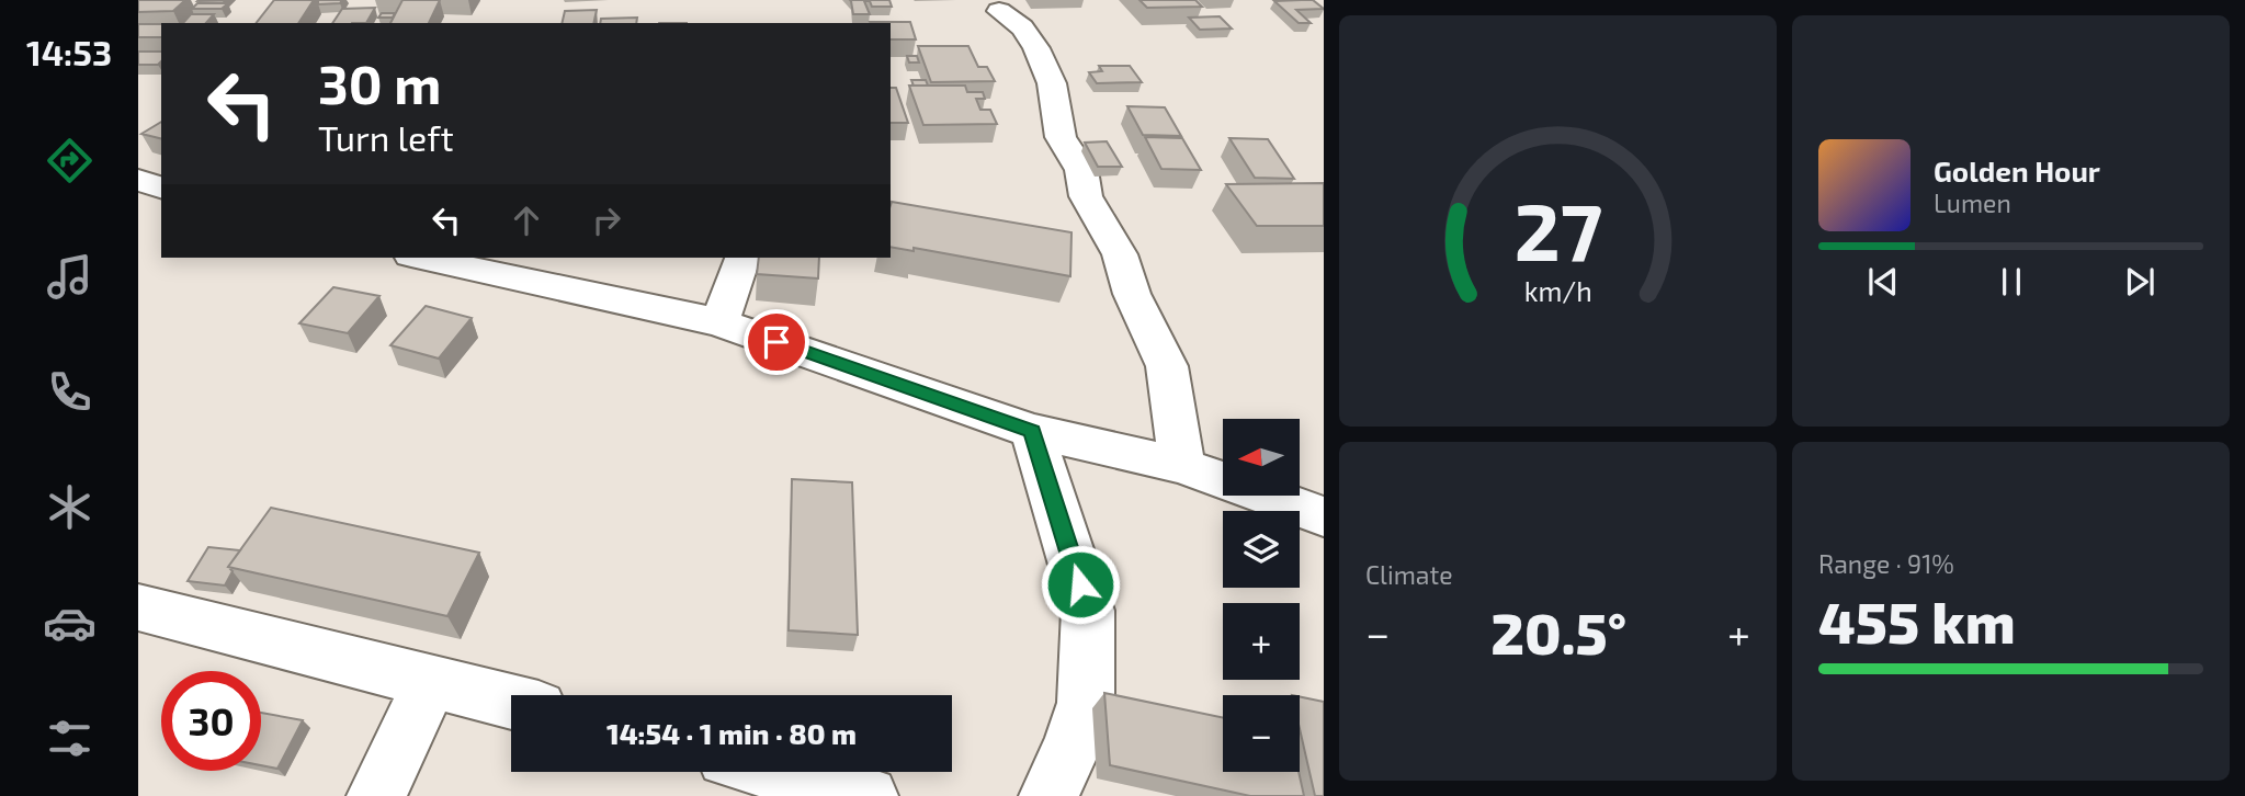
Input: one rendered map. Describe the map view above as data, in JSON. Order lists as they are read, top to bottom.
{
  "north": "left",
  "page": {
    "tabs": "14:53",
    "turn": ["30 m", "Turn left"],
    "song": ["Golden Hour", "Lumen"],
    "map_buttons": ["+", "−"],
    "tile": [
      "Climate",
      ["Range · 91%", "455 km"]
    ],
    "heat": ["−", "20.5°", "+"],
    "limit": "30",
    "trip": "14:54 · 1 min · 80 m",
    "gauge": ["27", "km/h"]
  }
}
